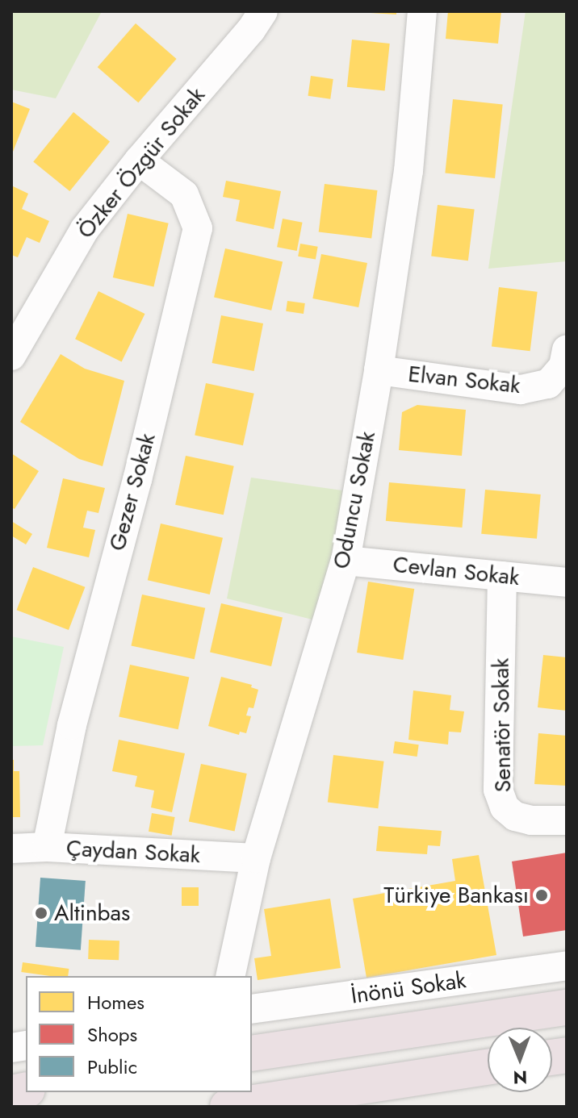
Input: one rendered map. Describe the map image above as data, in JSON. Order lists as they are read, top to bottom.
{
  "streets": {
    "street": [
      "Özker Özgür Sokak",
      "Elvan Sokak",
      "Gezer Sokak",
      "Oduncu Sokak",
      "Cevlan Sokak",
      "Senatör Sokak",
      "Çaydan Sokak",
      "İnönü Sokak"
    ]
  },
  "crossings": [
    ["Özker Özgür Sokak", "Gezer Sokak"],
    ["Elvan Sokak", "Oduncu Sokak"],
    ["Gezer Sokak", "Çaydan Sokak"],
    ["Oduncu Sokak", "Cevlan Sokak"],
    ["Oduncu Sokak", "Çaydan Sokak"],
    ["Cevlan Sokak", "Senatör Sokak"]
  ],
  "places": ["Türkiye Bankası", "Altinbas"],
  "legend": ["Homes", "Shops", "Public"],
  "north": "bottom"
}
